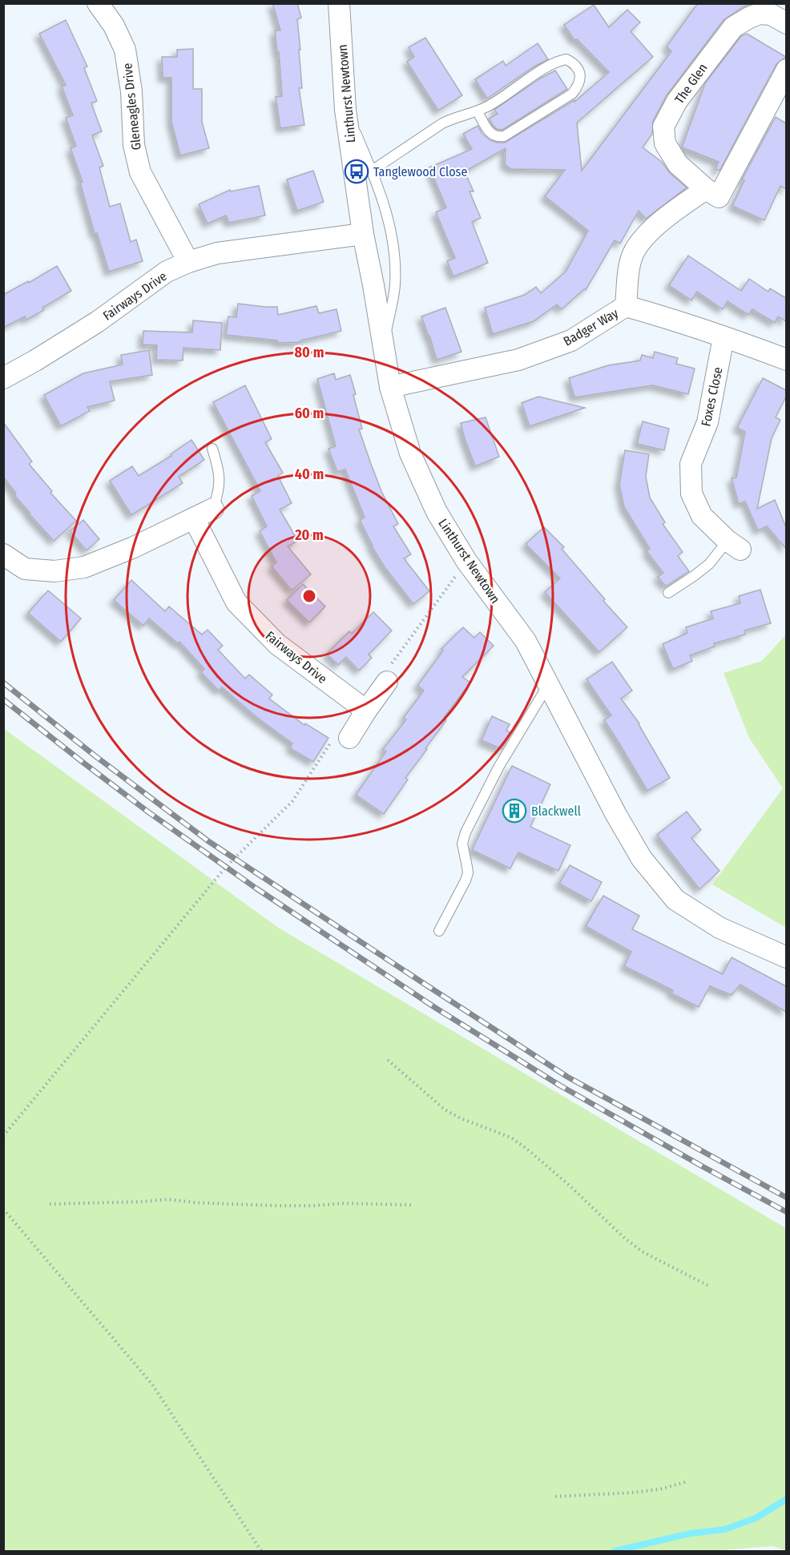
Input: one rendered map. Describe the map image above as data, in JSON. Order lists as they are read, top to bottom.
{
  "streets": {
    "street": [
      "The Glen",
      "Linthurst Newtown",
      "Gleneagles Drive",
      "Fairways Drive",
      "Badger Way",
      "Foxes Close"
    ]
  },
  "crossings": [
    ["Linthurst Newtown", "Fairways Drive"],
    ["Linthurst Newtown", "Badger Way"],
    ["Gleneagles Drive", "Fairways Drive"],
    ["Badger Way", "Foxes Close"]
  ],
  "places": {
    "bus stop": ["Tanglewood Close"],
    "building": ["Blackwell"]
  },
  "rings": [
    "80 m",
    "60 m",
    "40 m",
    "20 m"
  ]
}
